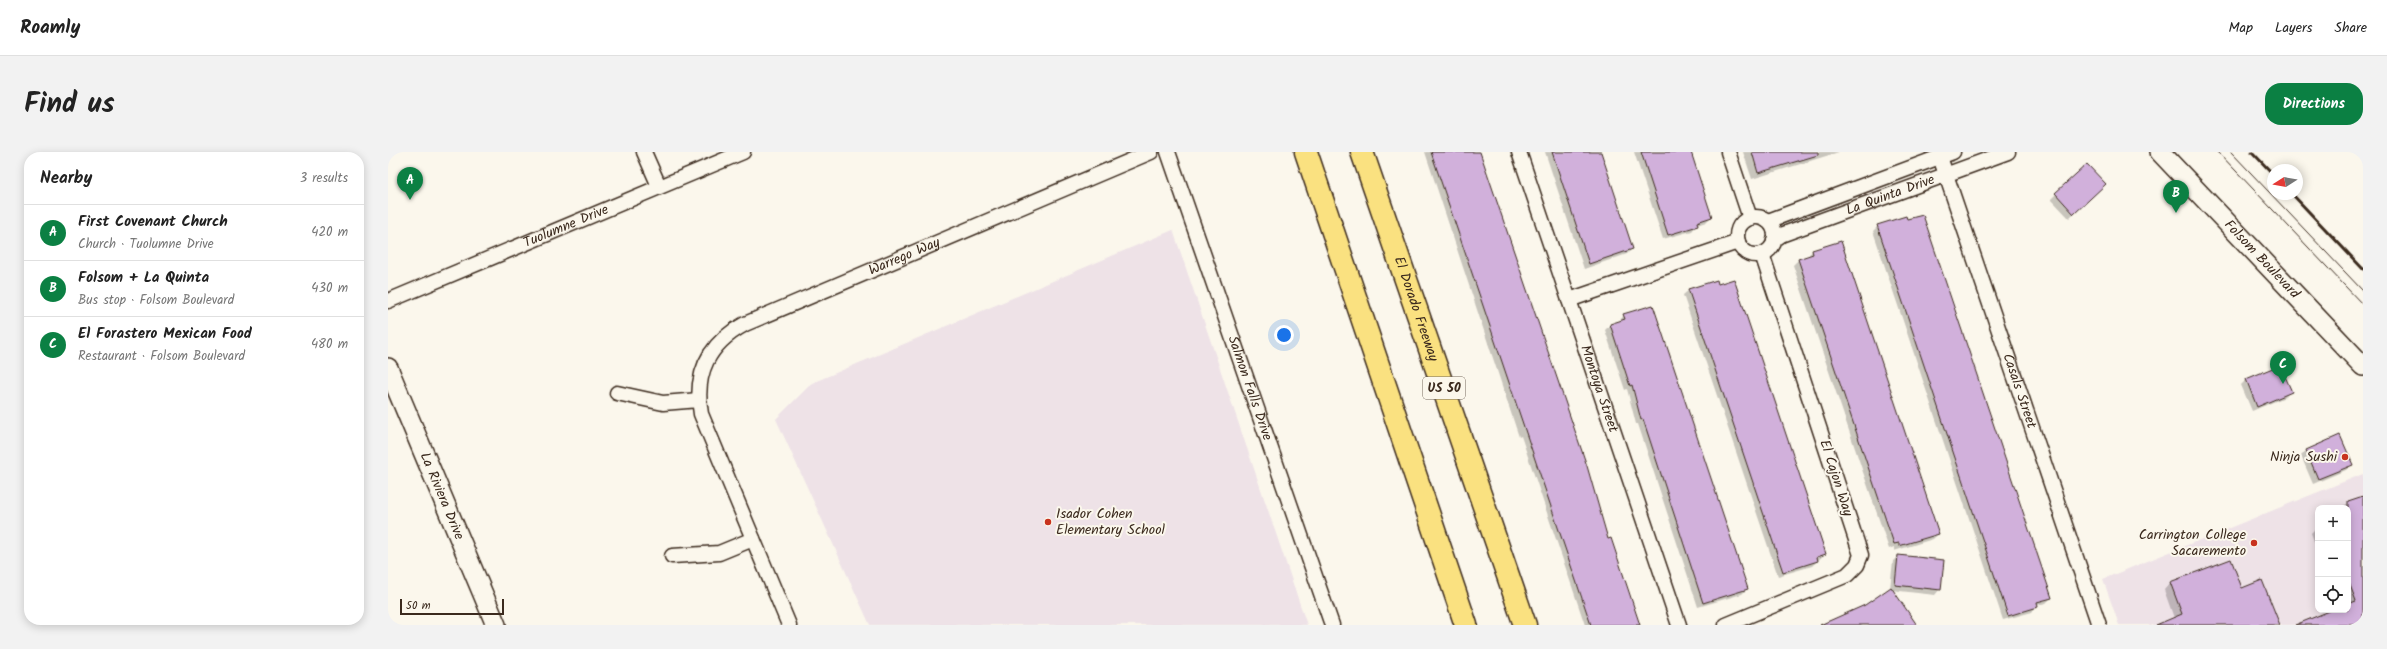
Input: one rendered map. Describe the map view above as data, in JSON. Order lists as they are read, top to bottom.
{
  "streets": {
    "highway": ["El Dorado Freeway", "US 50"],
    "main road": ["Folsom Boulevard", "La Riviera Drive"],
    "street": [
      "La Quinta Drive",
      "Tuolumne Drive",
      "Warrego Way",
      "Salmon Falls Drive",
      "Montoya Street",
      "Casals Street",
      "El Cajon Way"
    ]
  },
  "crossings": [
    ["La Quinta Drive", "Casals Street"],
    ["La Quinta Drive", "El Cajon Way"]
  ],
  "places": ["Ninja Sushi", "Isador Cohen Elementary School", "Carrington College Sacaremento"],
  "scale_bar": "50 m",
  "north": "left",
  "page": {
    "header": "Roamly",
    "nav": ["Map", "Layers", "Share"],
    "title": "Find us",
    "buttons": "Directions",
    "heading": ["Nearby", "3 results"],
    "pins": ["A", "B", "C"],
    "list": [
      {
        "mark": "A",
        "name": "First Covenant Church",
        "note": "Church · Tuolumne Drive",
        "value": "420 m"
      },
      {
        "mark": "B",
        "name": "Folsom + La Quinta",
        "note": "Bus stop · Folsom Boulevard",
        "value": "430 m"
      },
      {
        "mark": "C",
        "name": "El Forastero Mexican Food",
        "note": "Restaurant · Folsom Boulevard",
        "value": "480 m"
      }
    ],
    "map_buttons": ["+", "−"],
    "scale": "50 m"
  }
}
